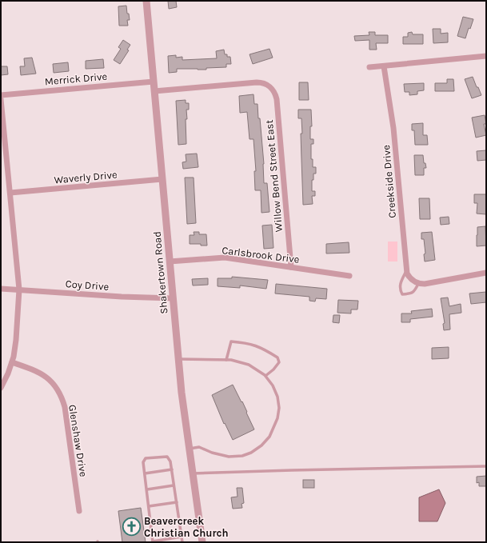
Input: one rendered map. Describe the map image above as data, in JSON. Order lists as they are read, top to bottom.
{
  "streets": {
    "street": [
      "Merrick Drive",
      "Willow Bend Street East",
      "Waverly Drive",
      "Creekside Drive",
      "Carlsbrook Drive",
      "Shakertown Road",
      "Coy Drive",
      "Glenshaw Drive"
    ]
  },
  "crossings": [
    ["Merrick Drive", "Shakertown Road"],
    ["Willow Bend Street East", "Carlsbrook Drive"],
    ["Willow Bend Street East", "Shakertown Road"],
    ["Waverly Drive", "Shakertown Road"],
    ["Carlsbrook Drive", "Shakertown Road"],
    ["Shakertown Road", "Coy Drive"]
  ],
  "places": {
    "church": ["Beavercreek Christian Church"]
  }
}
